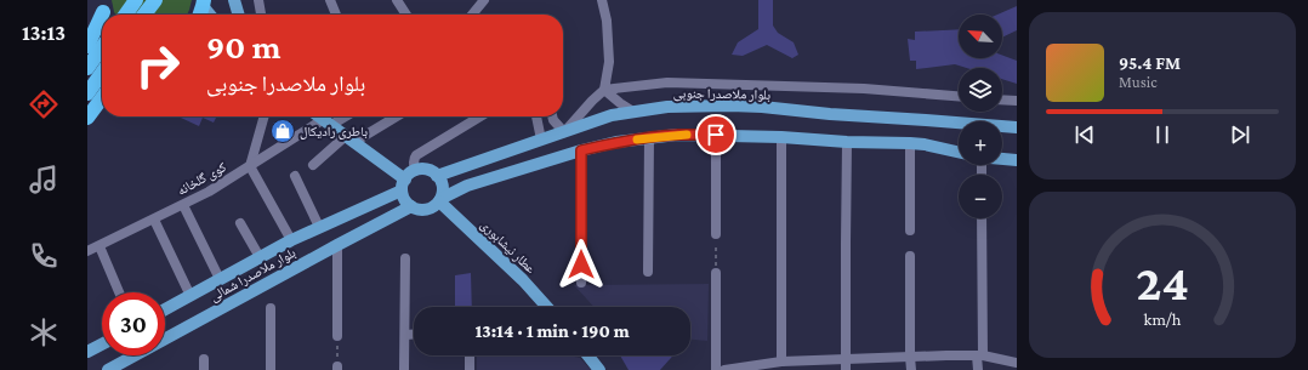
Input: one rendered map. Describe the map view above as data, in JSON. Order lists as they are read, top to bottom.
{
  "streets": {
    "main road": ["بلوار ملاصدرا جنوبی", "عطار نیشابوری", "بلوار ملاصدرا شمالی"],
    "street": ["کوی گلخانه"]
  },
  "crossings": [
    ["بلوار ملاصدرا جنوبی", "عطار نیشابوری"],
    ["بلوار ملاصدرا جنوبی", "بلوار ملاصدرا شمالی"],
    ["عطار نیشابوری", "بلوار ملاصدرا شمالی"]
  ],
  "places": {
    "shop": ["باطری رادیکال"]
  },
  "north": "top left",
  "page": {
    "tabs": "13:13",
    "map_buttons": ["+", "−"],
    "turn": ["90 m", "بلوار ملاصدرا جنوبی"],
    "song": ["95.4 FM", "Music"],
    "limit": "30",
    "trip": "13:14 · 1 min · 190 m",
    "gauge": ["24", "km/h"]
  }
}
